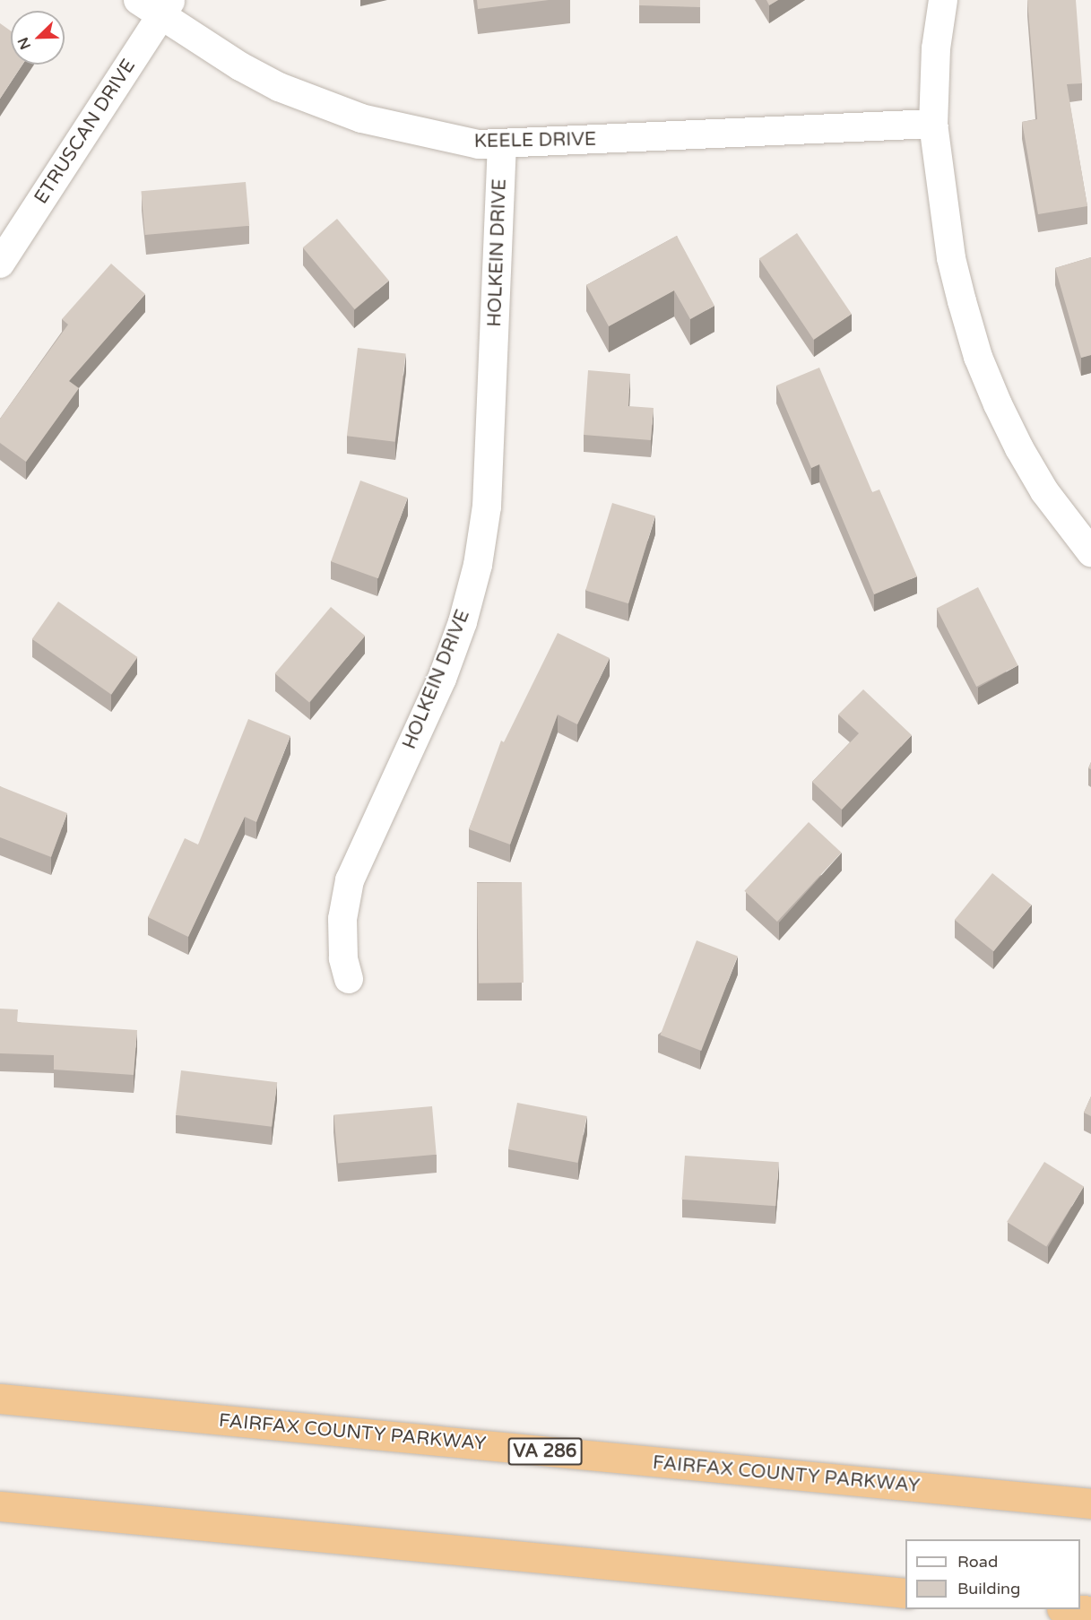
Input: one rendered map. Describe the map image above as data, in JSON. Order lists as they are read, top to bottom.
{
  "streets": {
    "highway": ["FAIRFAX COUNTY PARKWAY", "VA 286"],
    "street": ["ETRUSCAN DRIVE", "KEELE DRIVE", "HOLKEIN DRIVE"]
  },
  "crossings": [
    ["ETRUSCAN DRIVE", "KEELE DRIVE"],
    ["KEELE DRIVE", "HOLKEIN DRIVE"]
  ],
  "legend": ["Road", "Building"],
  "north": "bottom left"
}
